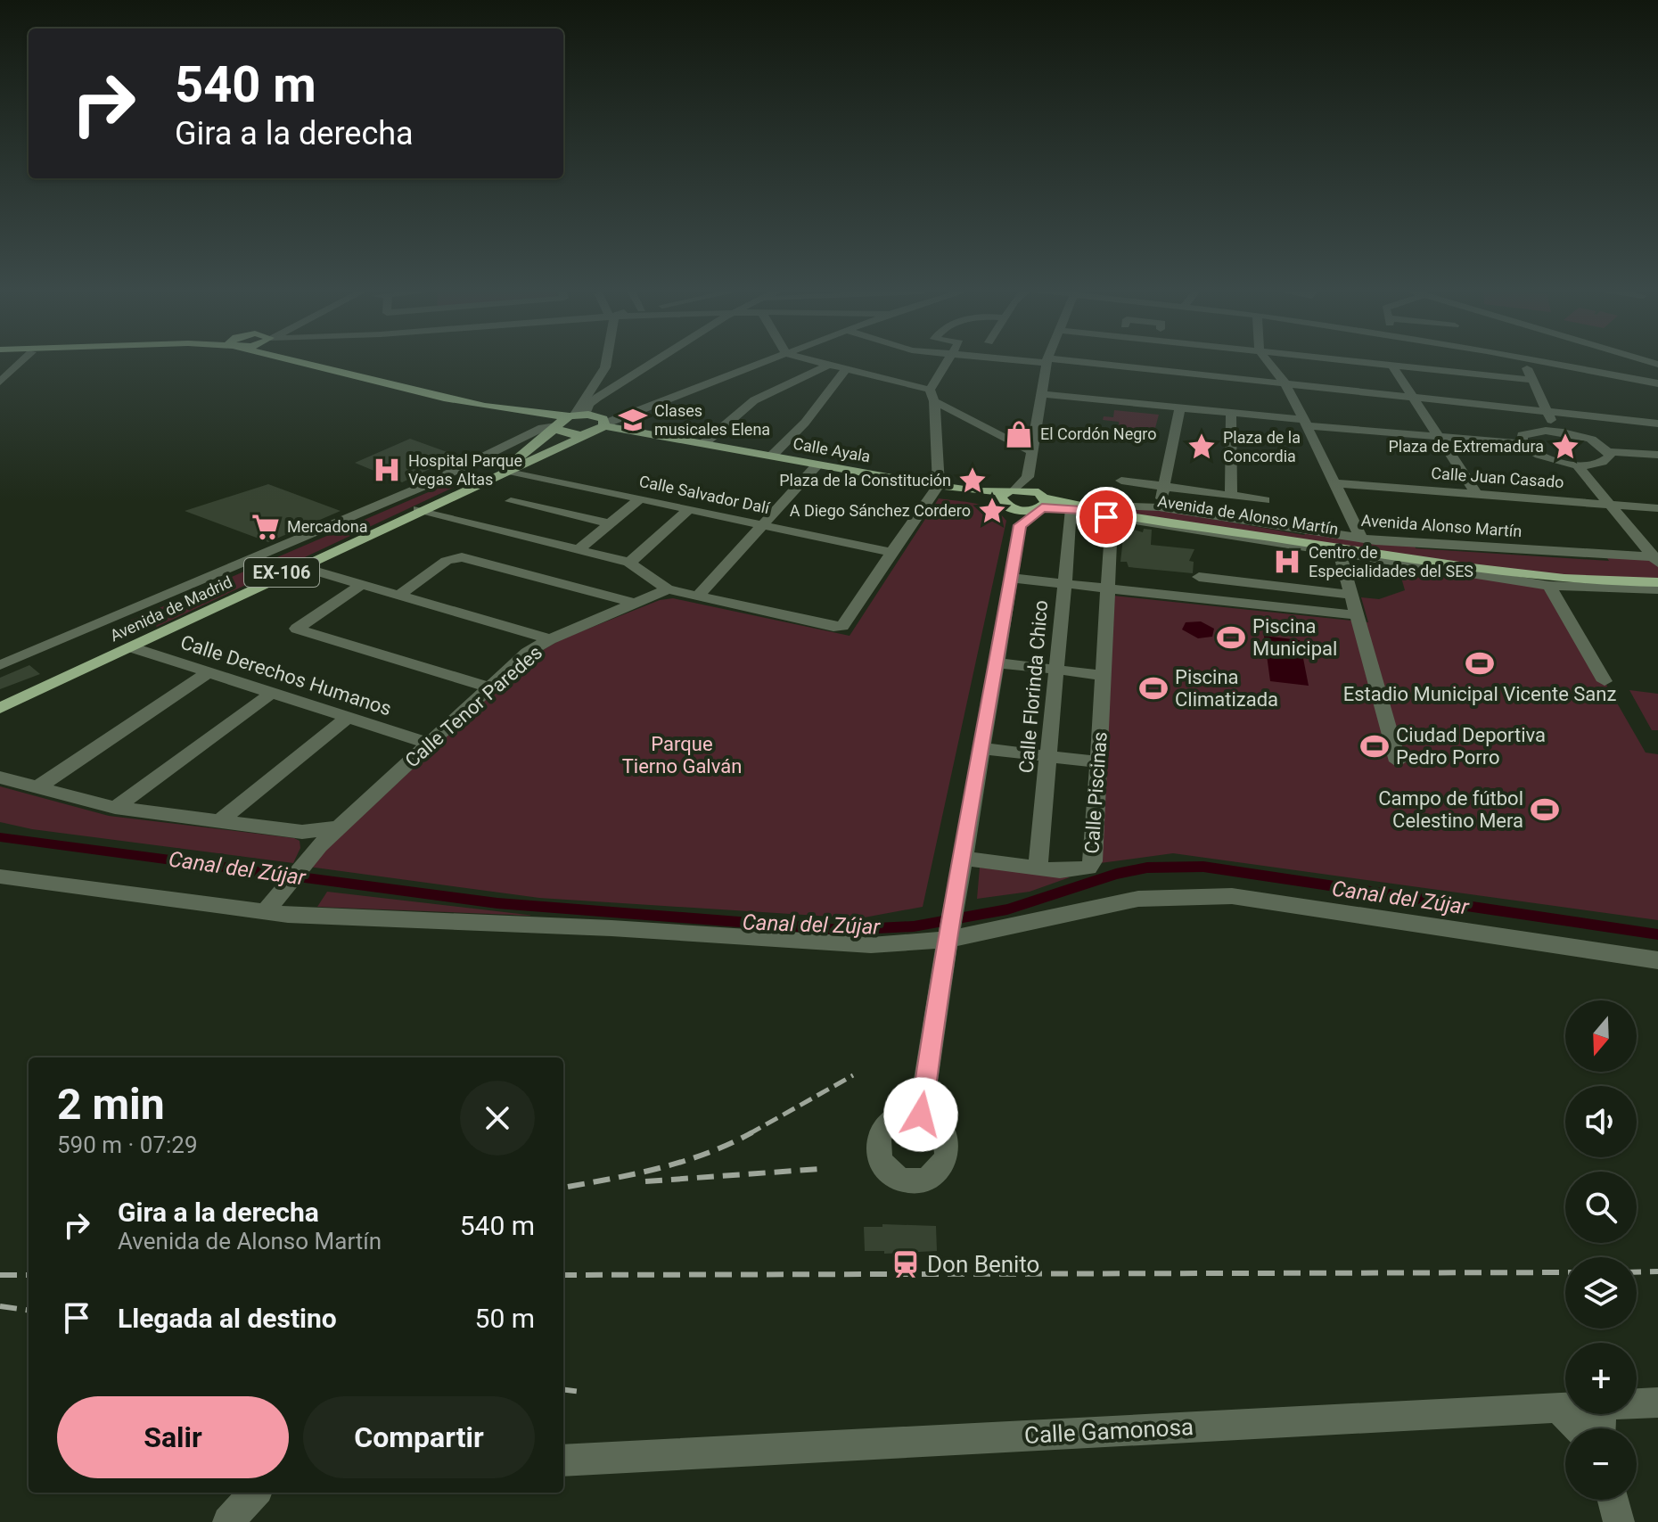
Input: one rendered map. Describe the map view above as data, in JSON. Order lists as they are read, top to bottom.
{
  "streets": {
    "main road": [
      "Calle Ayala",
      "Avenida de Alonso Martín",
      "EX-106",
      "Avenida de Madrid"
    ],
    "street": [
      "Calle Juan Casado",
      "Calle Salvador Dalí",
      "Avenida Alonso Martín",
      "Calle Derechos Humanos",
      "Calle Florinda Chico",
      "Calle Tenor Paredes",
      "Calle Piscinas",
      "Calle Gamonosa"
    ]
  },
  "crossings": [
    ["Calle Ayala", "Avenida de Alonso Martín"],
    ["Calle Ayala", "Avenida Alonso Martín"],
    ["Calle Ayala", "Avenida de Madrid"],
    ["Calle Salvador Dalí", "Avenida de Madrid"],
    ["Avenida de Alonso Martín", "Avenida Alonso Martín"],
    ["Avenida de Alonso Martín", "Calle Florinda Chico"],
    ["Avenida de Alonso Martín", "Calle Piscinas"],
    ["Avenida de Madrid", "Calle Derechos Humanos"],
    ["Calle Derechos Humanos", "Calle Tenor Paredes"],
    ["Calle Florinda Chico", "Calle Piscinas"]
  ],
  "water": ["Canal del Zújar"],
  "parks": ["Parque Tierno Galván"],
  "places": {
    "school or university": ["Clases musicales Elena"],
    "shop": ["El Cordón Negro"],
    "place": [
      "Plaza de la Concordia",
      "Plaza de Extremadura",
      "Plaza de la Constitución",
      "A Diego Sánchez Cordero"
    ],
    "hospital": ["Hospital Parque Vegas Altas", "Centro de Especialidades del SES"],
    "supermarket": ["Mercadona"],
    "sports": [
      "Piscina Municipal",
      "Estadio Municipal Vicente Sanz",
      "Piscina Climatizada",
      "Ciudad Deportiva Pedro Porro",
      "Campo de fútbol Celestino Mera"
    ],
    "station": ["Don Benito"]
  },
  "north": "bottom",
  "page": {
    "turn": ["540 m", "Gira a la derecha"],
    "map_buttons": ["+", "−"],
    "heading": ["2 min", "590 m · 07:29"],
    "list": [
      {
        "name": "Gira a la derecha",
        "note": "Avenida de Alonso Martín",
        "value": "540 m"
      },
      {
        "name": "Llegada al destino",
        "value": "50 m"
      }
    ],
    "buttons": ["Salir", "Compartir"]
  }
}
